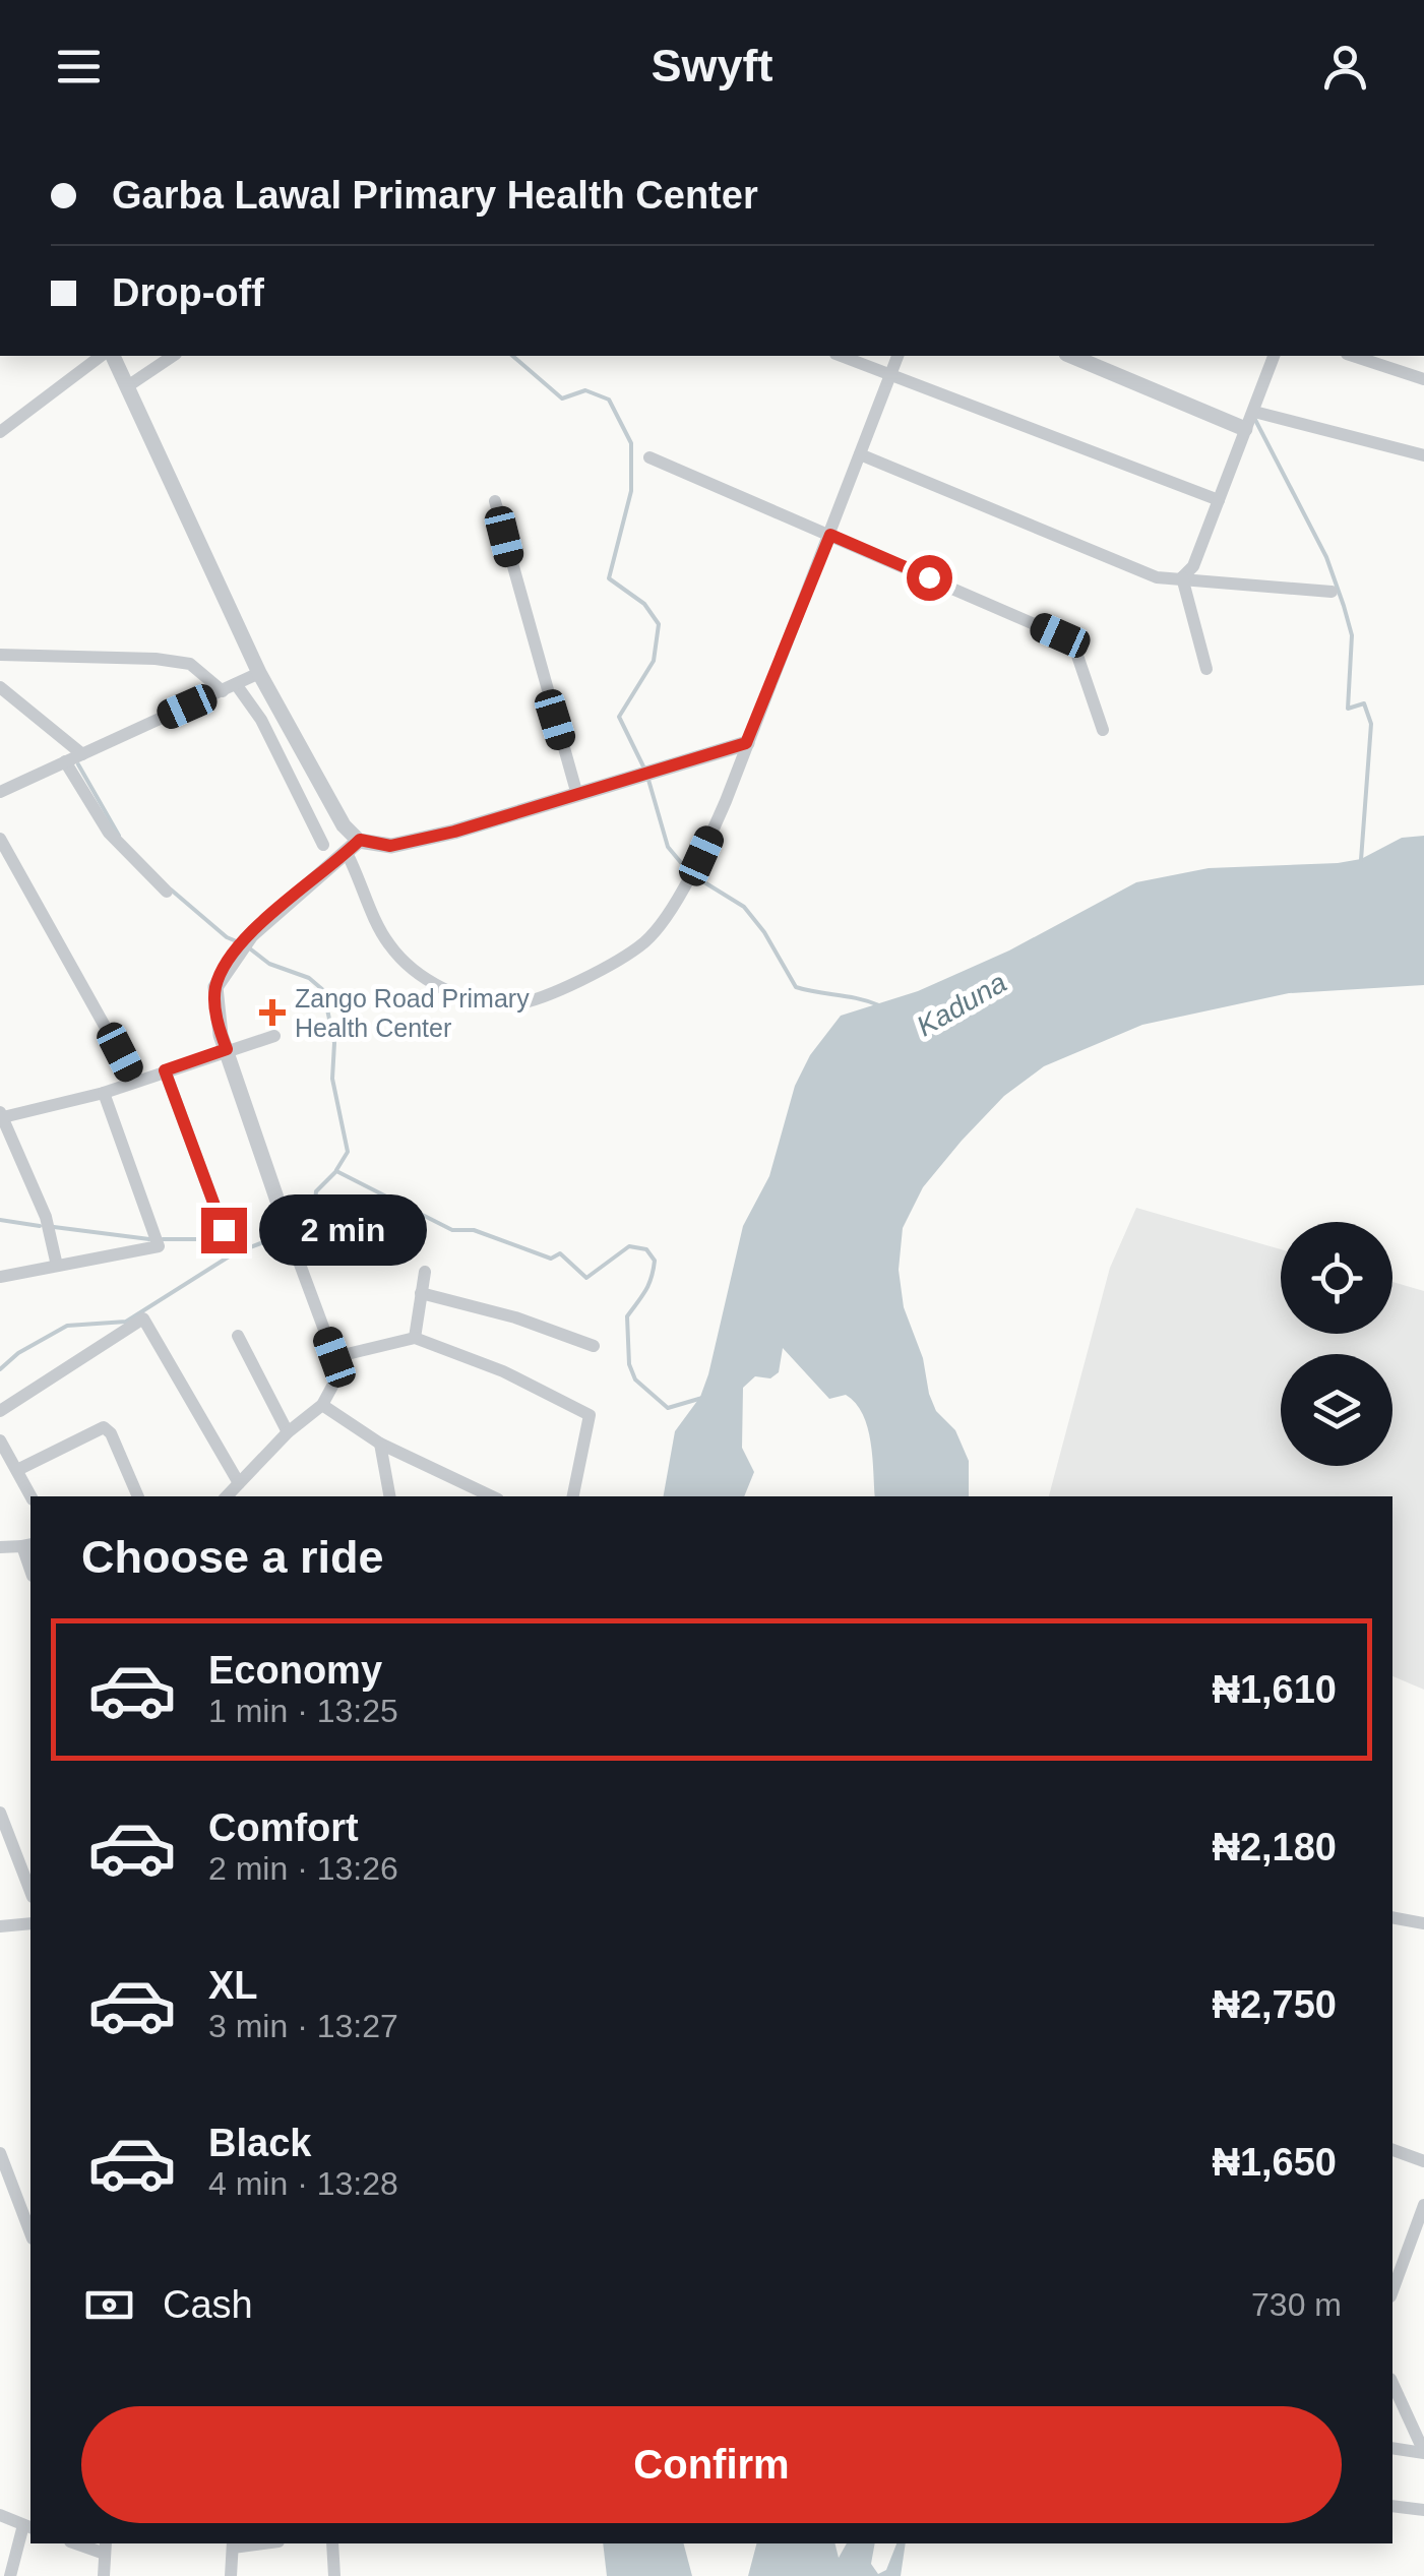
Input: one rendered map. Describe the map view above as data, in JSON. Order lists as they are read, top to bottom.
{
  "water": ["Kaduna"],
  "places": {
    "health": ["Zango Road Primary Health Center"]
  },
  "page": {
    "header": "Swyft",
    "banner": ["Garba Lawal Primary Health Center", "Drop-off"],
    "bubble": "2 min",
    "heading": "Choose a ride",
    "list": [
      {
        "name": "Economy",
        "note": "1 min · 13:25",
        "value": "₦1,610"
      },
      {
        "name": "Comfort",
        "note": "2 min · 13:26",
        "value": "₦2,180"
      },
      {
        "name": "XL",
        "note": "3 min · 13:27",
        "value": "₦2,750"
      },
      {
        "name": "Black",
        "note": "4 min · 13:28",
        "value": "₦1,650"
      }
    ],
    "pay": ["Cash", "730 m"],
    "buttons": "Confirm"
  }
}
